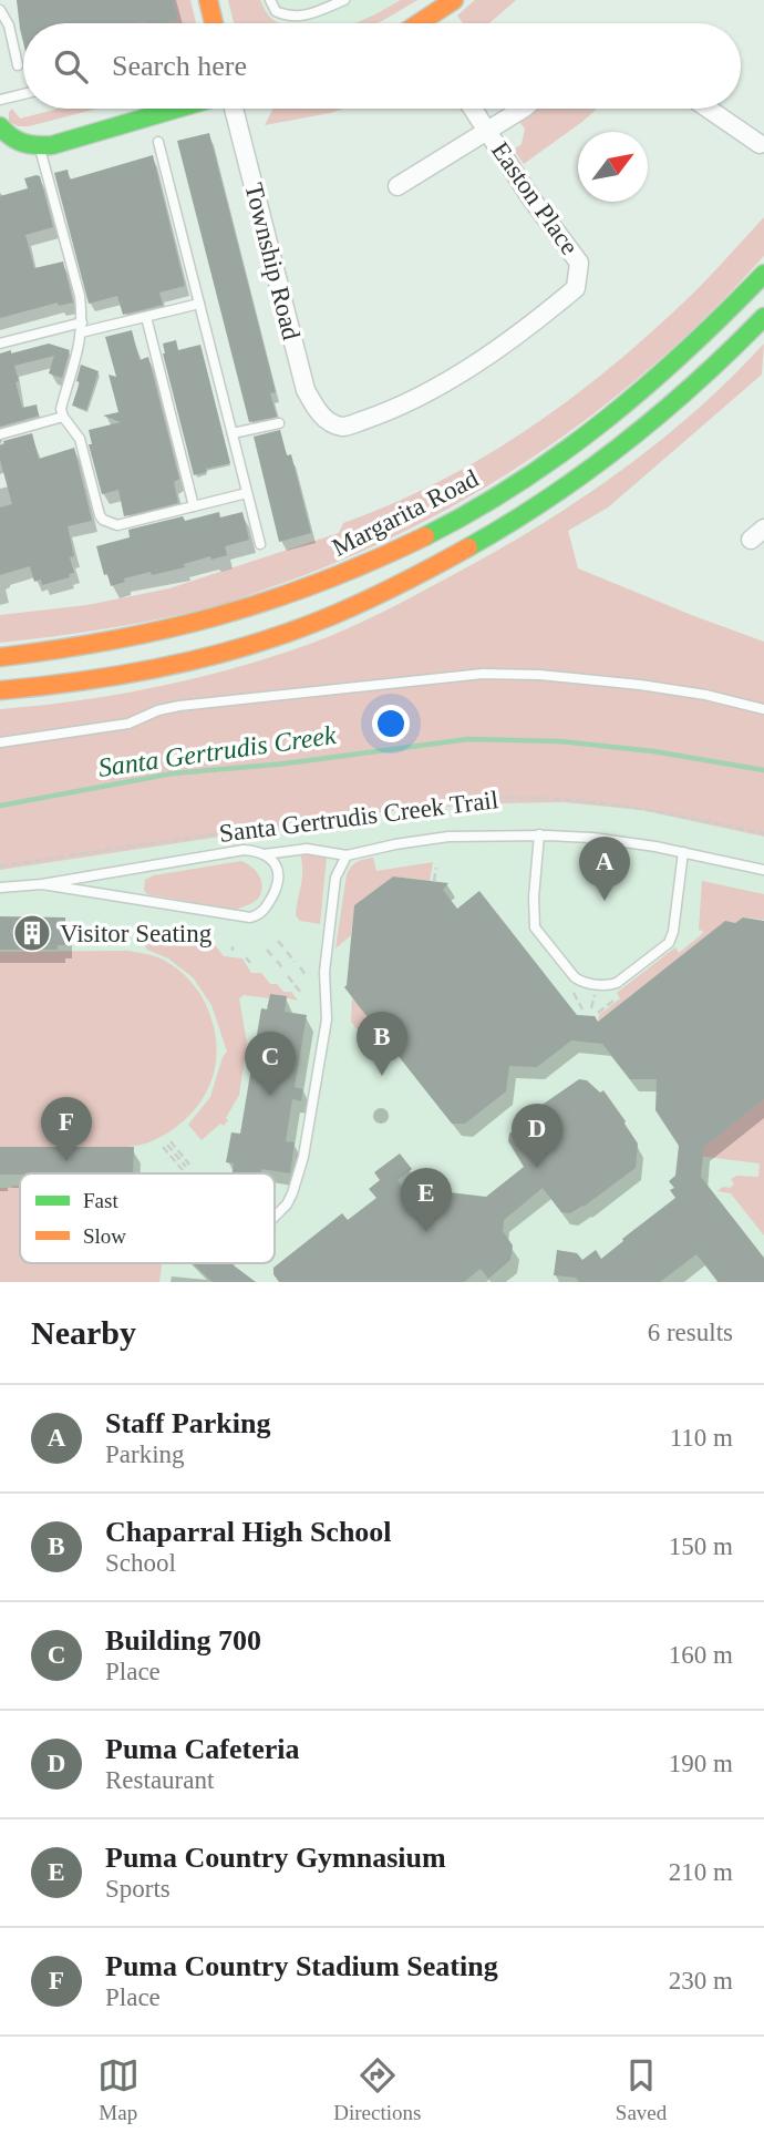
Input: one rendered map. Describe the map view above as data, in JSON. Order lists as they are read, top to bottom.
{
  "streets": {
    "main road": ["Margarita Road"],
    "street": ["Easton Place", "Township Road"],
    "path": ["Santa Gertrudis Creek Trail"]
  },
  "crossings": [
    ["Easton Place", "Township Road"]
  ],
  "water": ["Santa Gertrudis Creek"],
  "places": {
    "building": ["Visitor Seating"]
  },
  "legend": ["Fast", "Slow"],
  "north": "top right",
  "page": {
    "search": "Search here",
    "pins": [
      "A",
      "B",
      "C",
      "F",
      "D",
      "E"
    ],
    "heading": ["Nearby", "6 results"],
    "list": [
      {
        "mark": "A",
        "name": "Staff Parking",
        "note": "Parking",
        "value": "110 m"
      },
      {
        "mark": "B",
        "name": "Chaparral High School",
        "note": "School",
        "value": "150 m"
      },
      {
        "mark": "C",
        "name": "Building 700",
        "note": "Place",
        "value": "160 m"
      },
      {
        "mark": "D",
        "name": "Puma Cafeteria",
        "note": "Restaurant",
        "value": "190 m"
      },
      {
        "mark": "E",
        "name": "Puma Country Gymnasium",
        "note": "Sports",
        "value": "210 m"
      },
      {
        "mark": "F",
        "name": "Puma Country Stadium Seating",
        "note": "Place",
        "value": "230 m"
      }
    ],
    "nav": ["Map", "Directions", "Saved"]
  }
}
